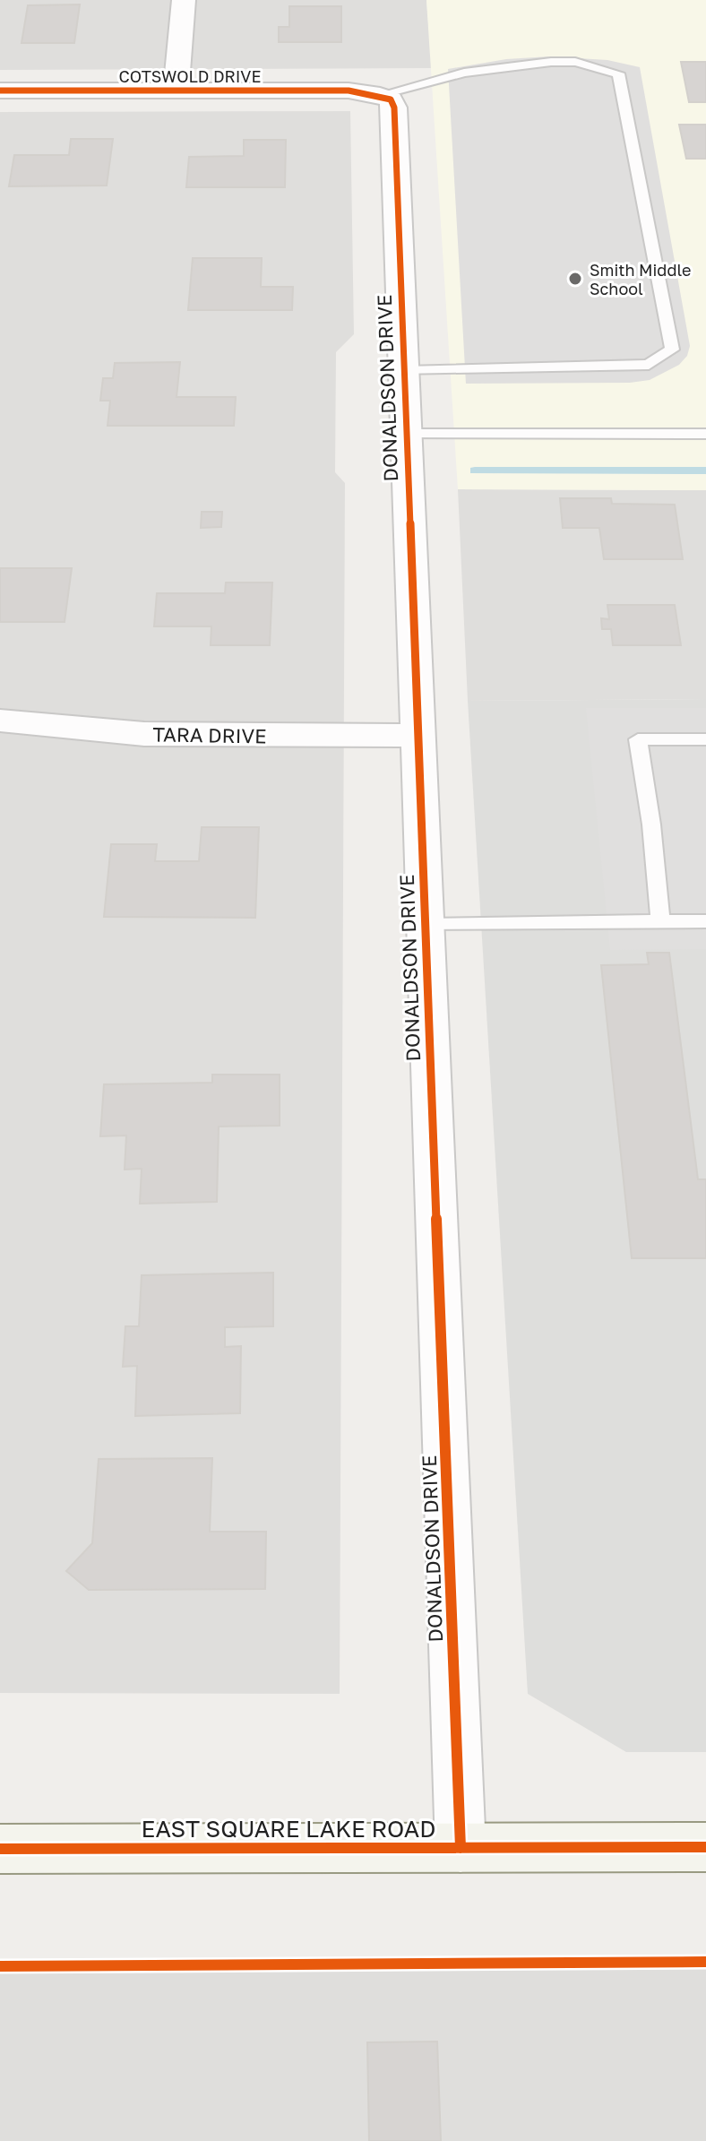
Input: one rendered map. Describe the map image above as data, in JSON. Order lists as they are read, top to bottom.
{
  "streets": {
    "main road": ["EAST SQUARE LAKE ROAD"],
    "street": ["COTSWOLD DRIVE", "DONALDSON DRIVE", "TARA DRIVE"]
  },
  "crossings": [
    ["COTSWOLD DRIVE", "DONALDSON DRIVE"],
    ["DONALDSON DRIVE", "TARA DRIVE"],
    ["DONALDSON DRIVE", "EAST SQUARE LAKE ROAD"]
  ],
  "places": ["Smith Middle School"]
}
